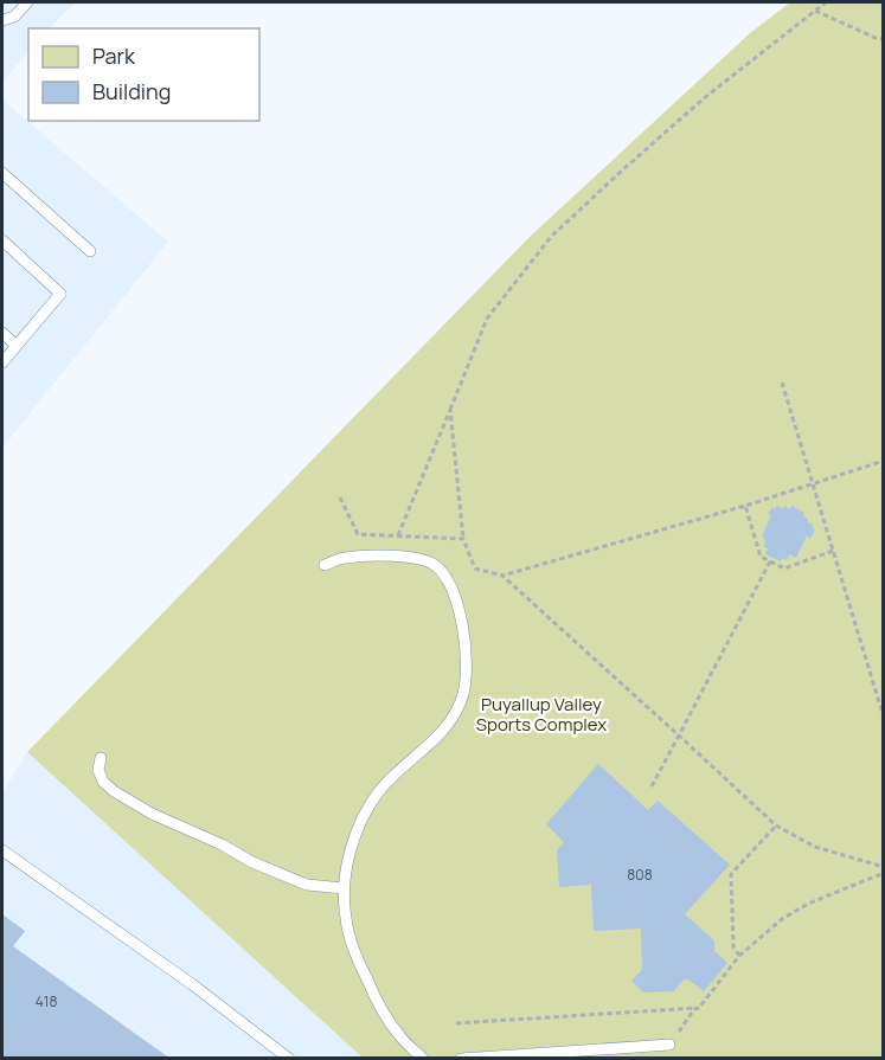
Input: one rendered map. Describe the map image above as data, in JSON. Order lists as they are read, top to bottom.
{
  "parks": ["Puyallup Valley Sports Complex"],
  "house_numbers": ["808", "418"],
  "legend": ["Park", "Building"]
}
